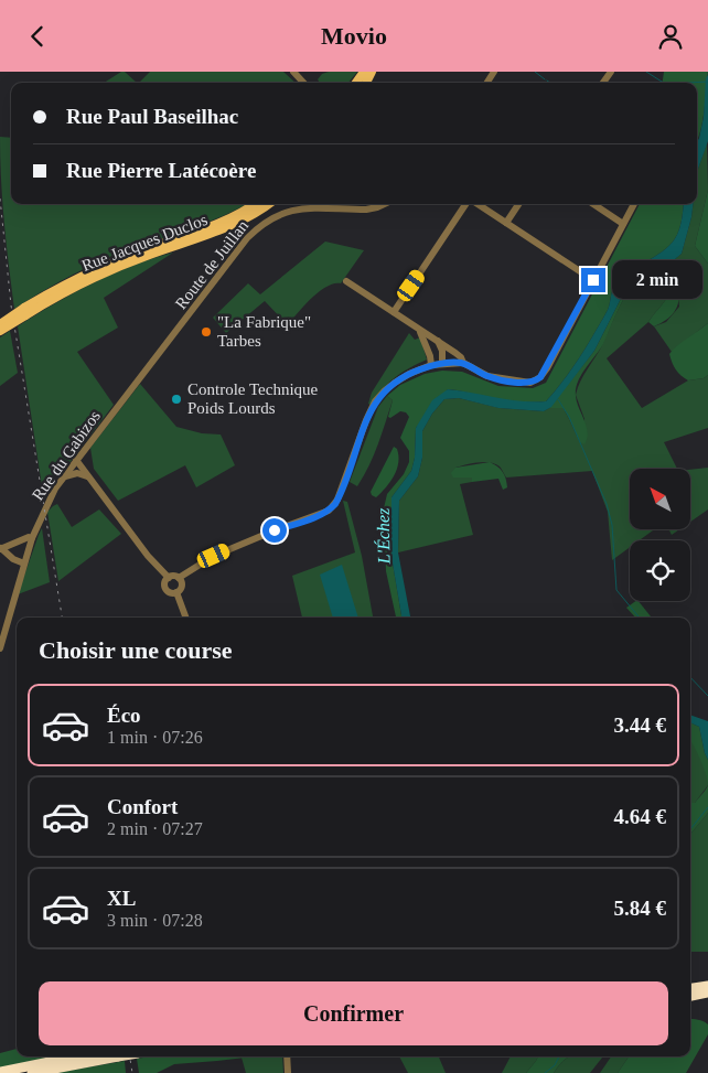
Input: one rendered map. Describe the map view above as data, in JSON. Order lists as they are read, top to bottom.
{
  "streets": {
    "main road": ["Rue Jacques Duclos"],
    "street": ["Route de Juillan", "Rue du Gabizos"]
  },
  "crossings": [
    ["Route de Juillan", "Rue du Gabizos"]
  ],
  "water": ["L'Échez"],
  "places": ["\"La Fabrique\" Tarbes", "Controle Technique Poids Lourds"],
  "north": "top left",
  "page": {
    "header": "Movio",
    "banner": ["Rue Paul Baseilhac", "Rue Pierre Latécoère"],
    "bubble": "2 min",
    "heading": "Choisir une course",
    "list": [
      {
        "name": "Éco",
        "note": "1 min · 07:26",
        "value": "3.44 €"
      },
      {
        "name": "Confort",
        "note": "2 min · 07:27",
        "value": "4.64 €"
      },
      {
        "name": "XL",
        "note": "3 min · 07:28",
        "value": "5.84 €"
      }
    ],
    "buttons": "Confirmer"
  }
}
